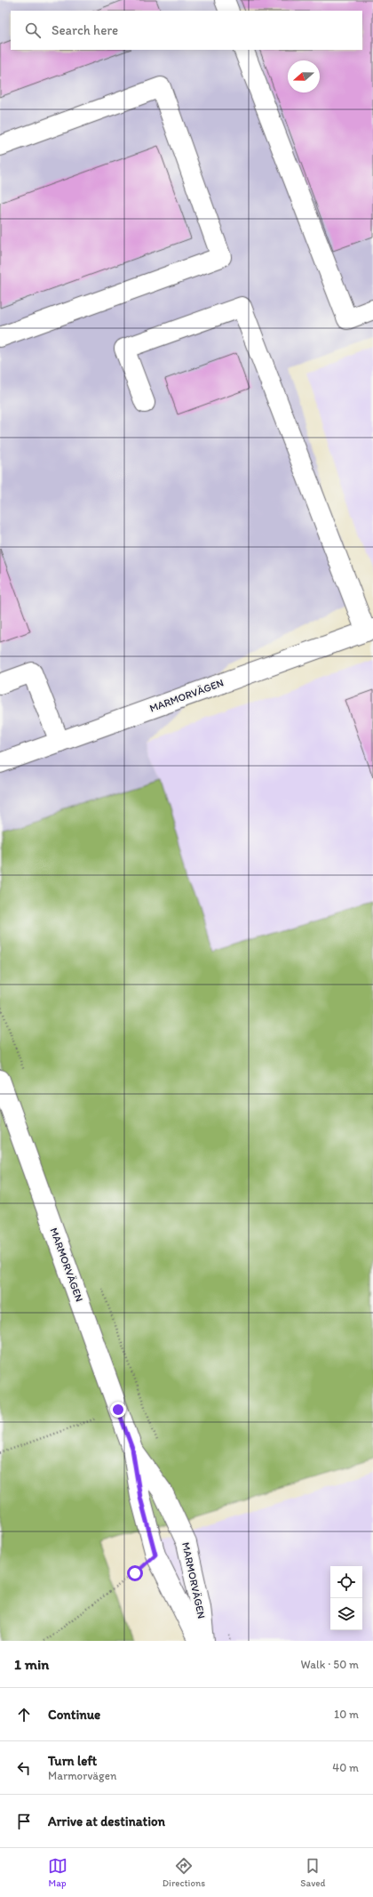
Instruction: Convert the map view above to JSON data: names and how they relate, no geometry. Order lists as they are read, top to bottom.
{
  "streets": {
    "street": ["MARMORVÄGEN"]
  },
  "north": "left",
  "page": {
    "search": "Search here",
    "heading": ["1 min", "Walk · 50 m"],
    "list": [
      ["Continue", "10 m"],
      ["Turn left", "Marmorvägen", "40 m"],
      "Arrive at destination"
    ],
    "nav": ["Map", "Directions", "Saved"]
  }
}
